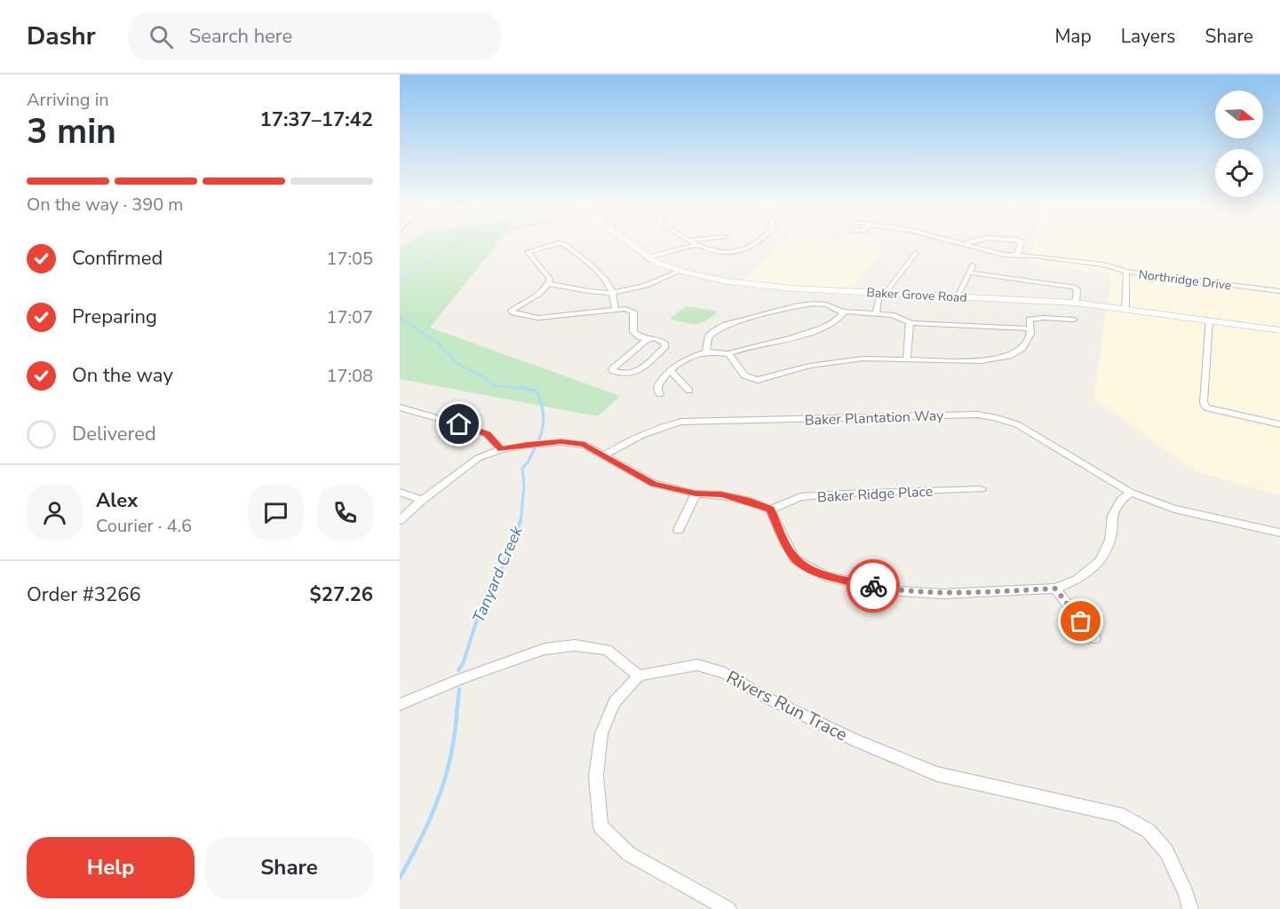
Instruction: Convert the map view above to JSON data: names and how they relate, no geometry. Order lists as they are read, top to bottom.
{
  "streets": {
    "street": [
      "Northridge Drive",
      "Baker Grove Road",
      "Baker Plantation Way",
      "Baker Ridge Place",
      "Rivers Run Trace"
    ]
  },
  "crossings": [
    ["Northridge Drive", "Baker Grove Road"]
  ],
  "water": ["Tanyard Creek"],
  "north": "right",
  "page": {
    "header": "Dashr",
    "search": "Search here",
    "nav": ["Map", "Layers", "Share"],
    "heading": ["3 min", "Arriving in", "17:37–17:42"],
    "panel": [
      "Alex",
      "Courier · 4.6",
      "Order #3266",
      "$27.26"
    ],
    "bar": "On the way · 390 m",
    "list": [
      ["Confirmed", "17:05"],
      ["Preparing", "17:07"],
      ["On the way", "17:08"],
      "Delivered"
    ],
    "buttons": ["Help", "Share"]
  }
}
